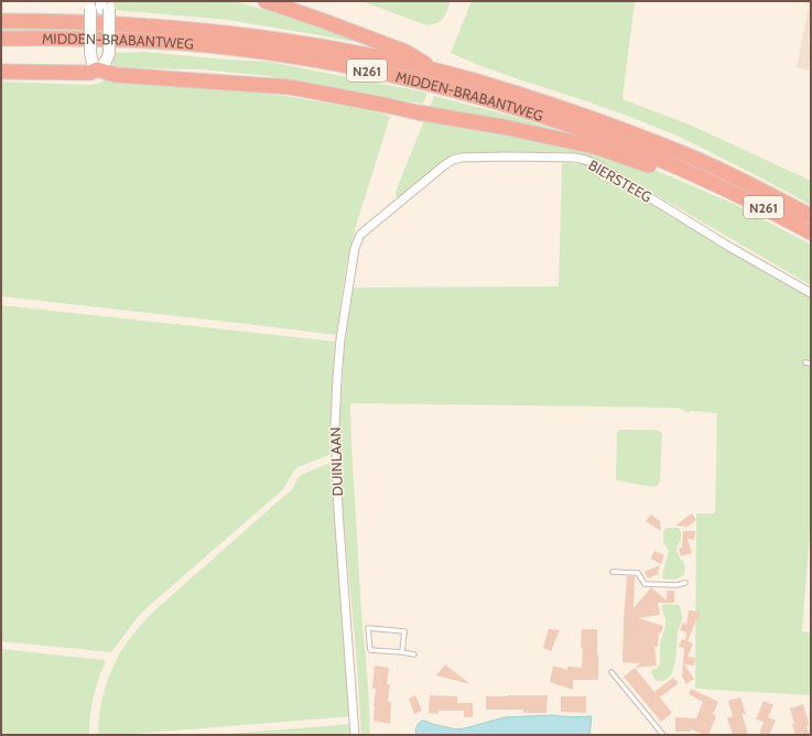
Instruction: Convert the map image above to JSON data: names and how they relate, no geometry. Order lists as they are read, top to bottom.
{
  "streets": {
    "highway": ["MIDDEN-BRABANTWEG", "N261"],
    "street": ["BIERSTEEG", "DUINLAAN"]
  },
  "crossings": [
    ["MIDDEN-BRABANTWEG", "N261"],
    ["BIERSTEEG", "DUINLAAN"]
  ]
}
